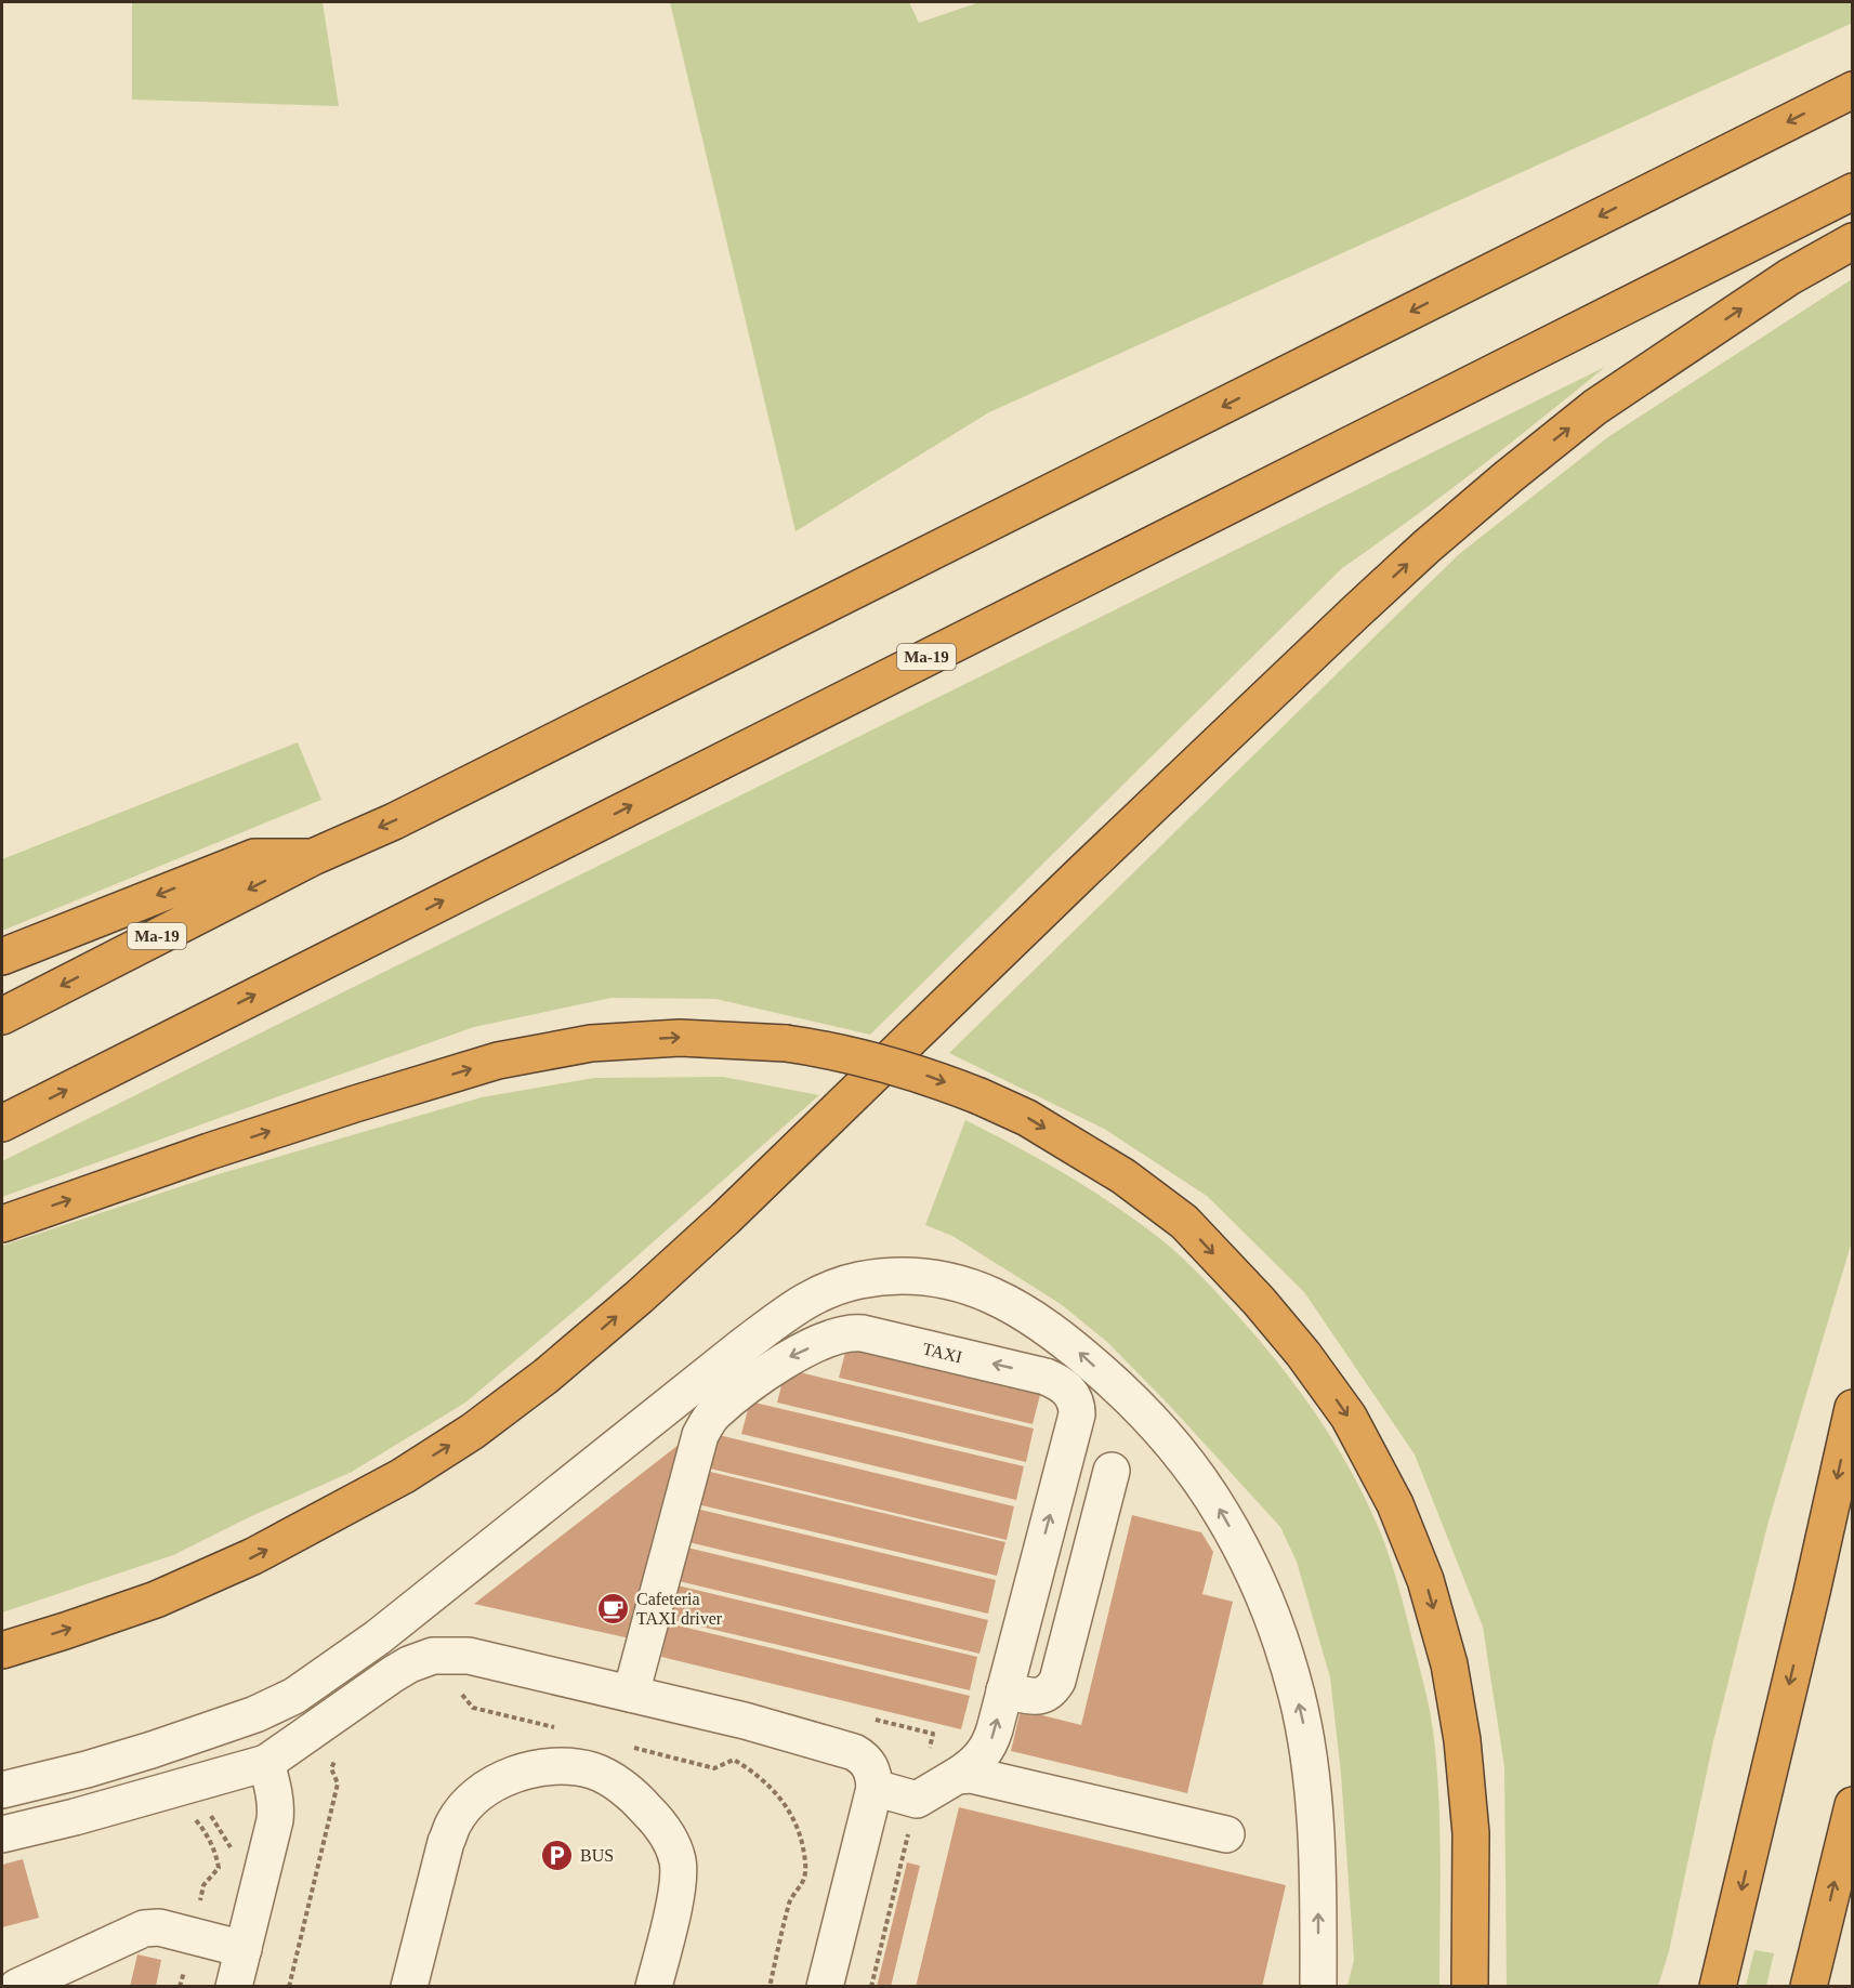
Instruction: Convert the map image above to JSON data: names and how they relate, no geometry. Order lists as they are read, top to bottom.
{
  "streets": {
    "highway": ["Ma-19"],
    "street": ["TAXI"]
  },
  "places": {
    "cafe": ["Cafeteria TAXI driver"],
    "parking": ["BUS"]
  }
}
